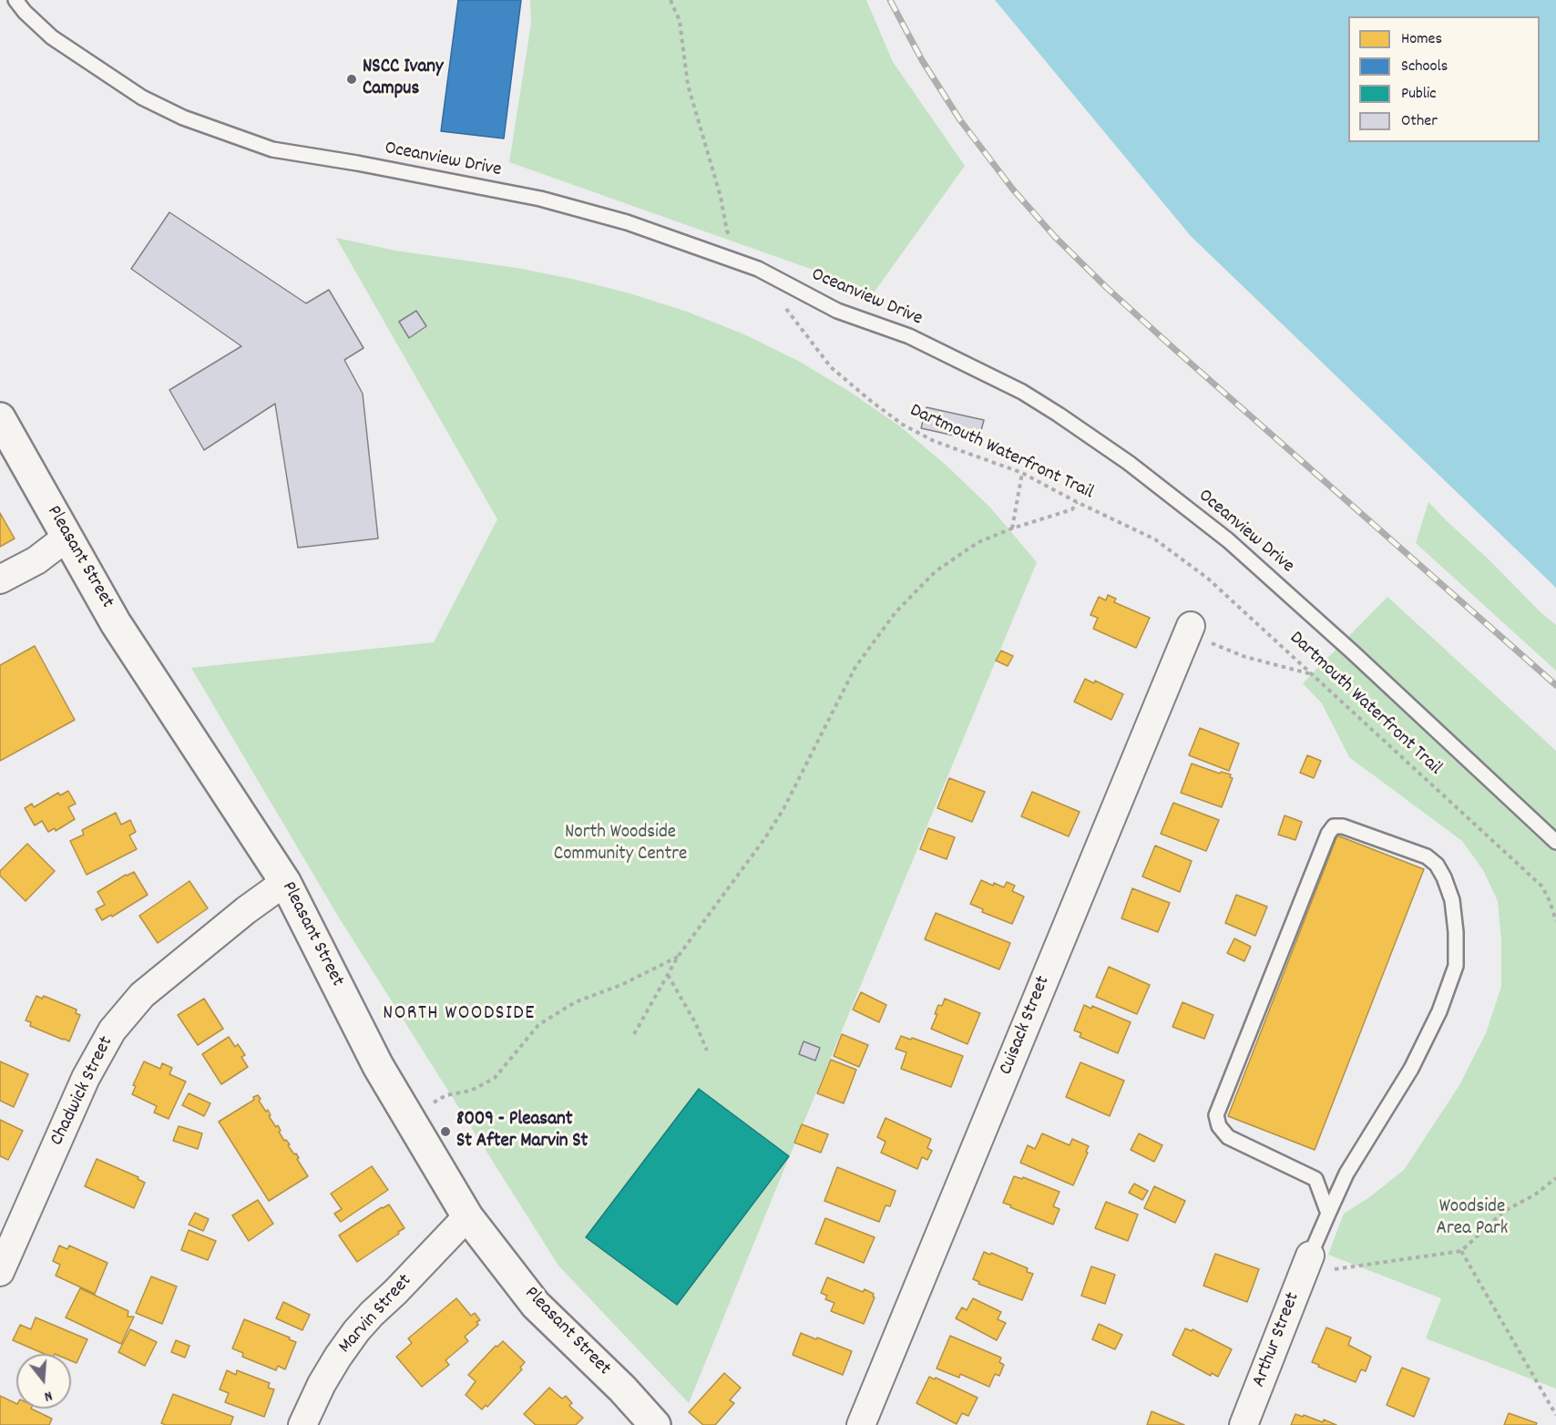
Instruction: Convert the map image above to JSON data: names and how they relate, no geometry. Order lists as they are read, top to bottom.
{
  "streets": {
    "main road": ["Pleasant Street"],
    "street": [
      "Cuisack Street",
      "Chadwick Street",
      "Marvin Street",
      "Arthur Street"
    ],
    "lane": ["Oceanview Drive"],
    "path": ["Dartmouth Waterfront Trail"]
  },
  "crossings": [
    ["Oceanview Drive", "Dartmouth Waterfront Trail"],
    ["Pleasant Street", "Chadwick Street"],
    ["Pleasant Street", "Marvin Street"]
  ],
  "districts": ["NORTH WOODSIDE"],
  "parks": ["North Woodside Community Centre", "Woodside Area Park"],
  "places": ["NSCC Ivany Campus", "8009 - Pleasant St After Marvin St"],
  "legend": [
    "Homes",
    "Schools",
    "Public",
    "Other"
  ],
  "north": "bottom"
}
